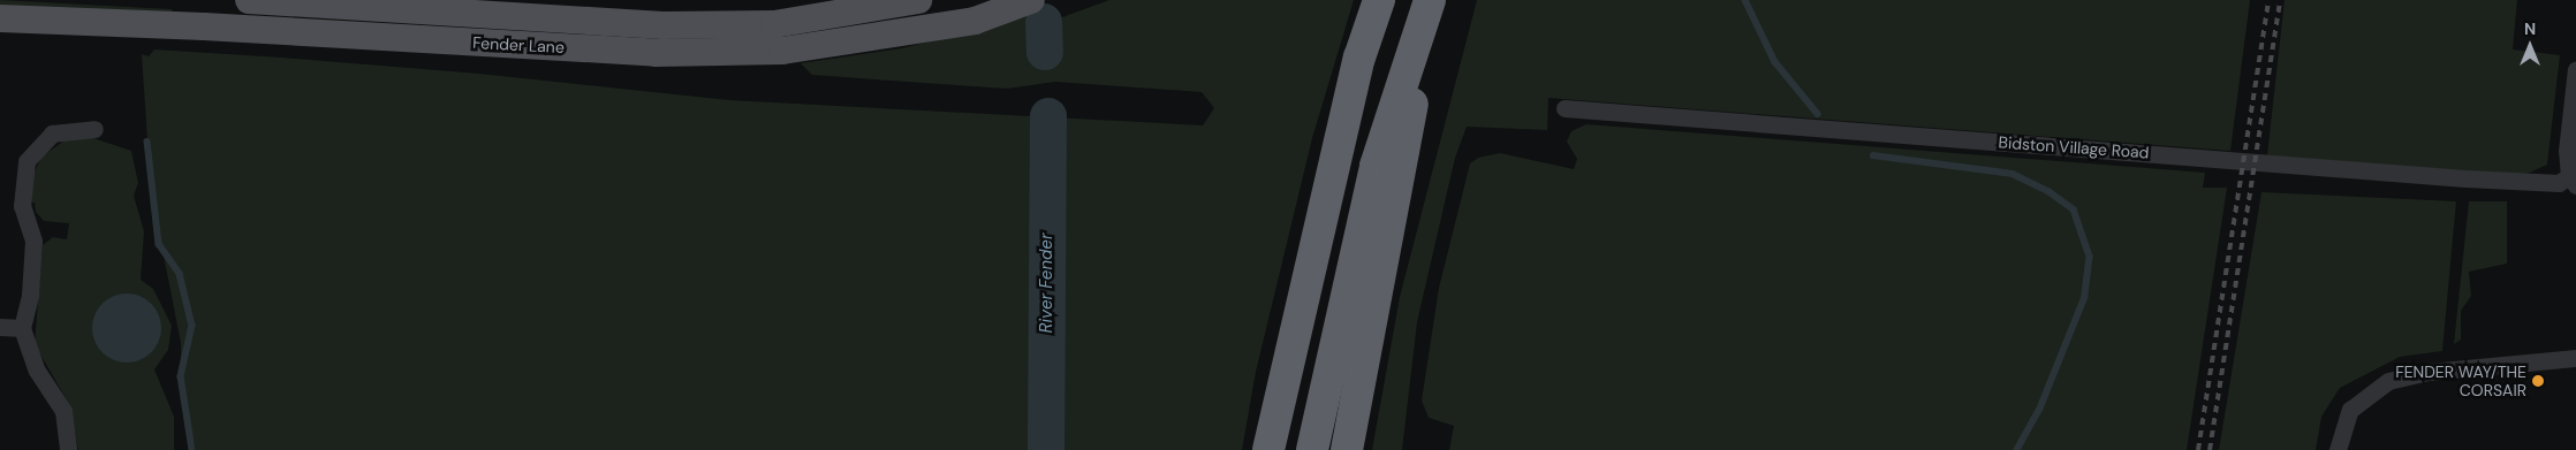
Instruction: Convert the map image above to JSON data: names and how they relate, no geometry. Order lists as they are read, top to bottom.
{
  "streets": {
    "main road": ["Fender Lane"],
    "street": ["Bidston Village Road"]
  },
  "water": ["River Fender"],
  "places": ["FENDER WAY/THE CORSAIR"],
  "north": "top"
}
